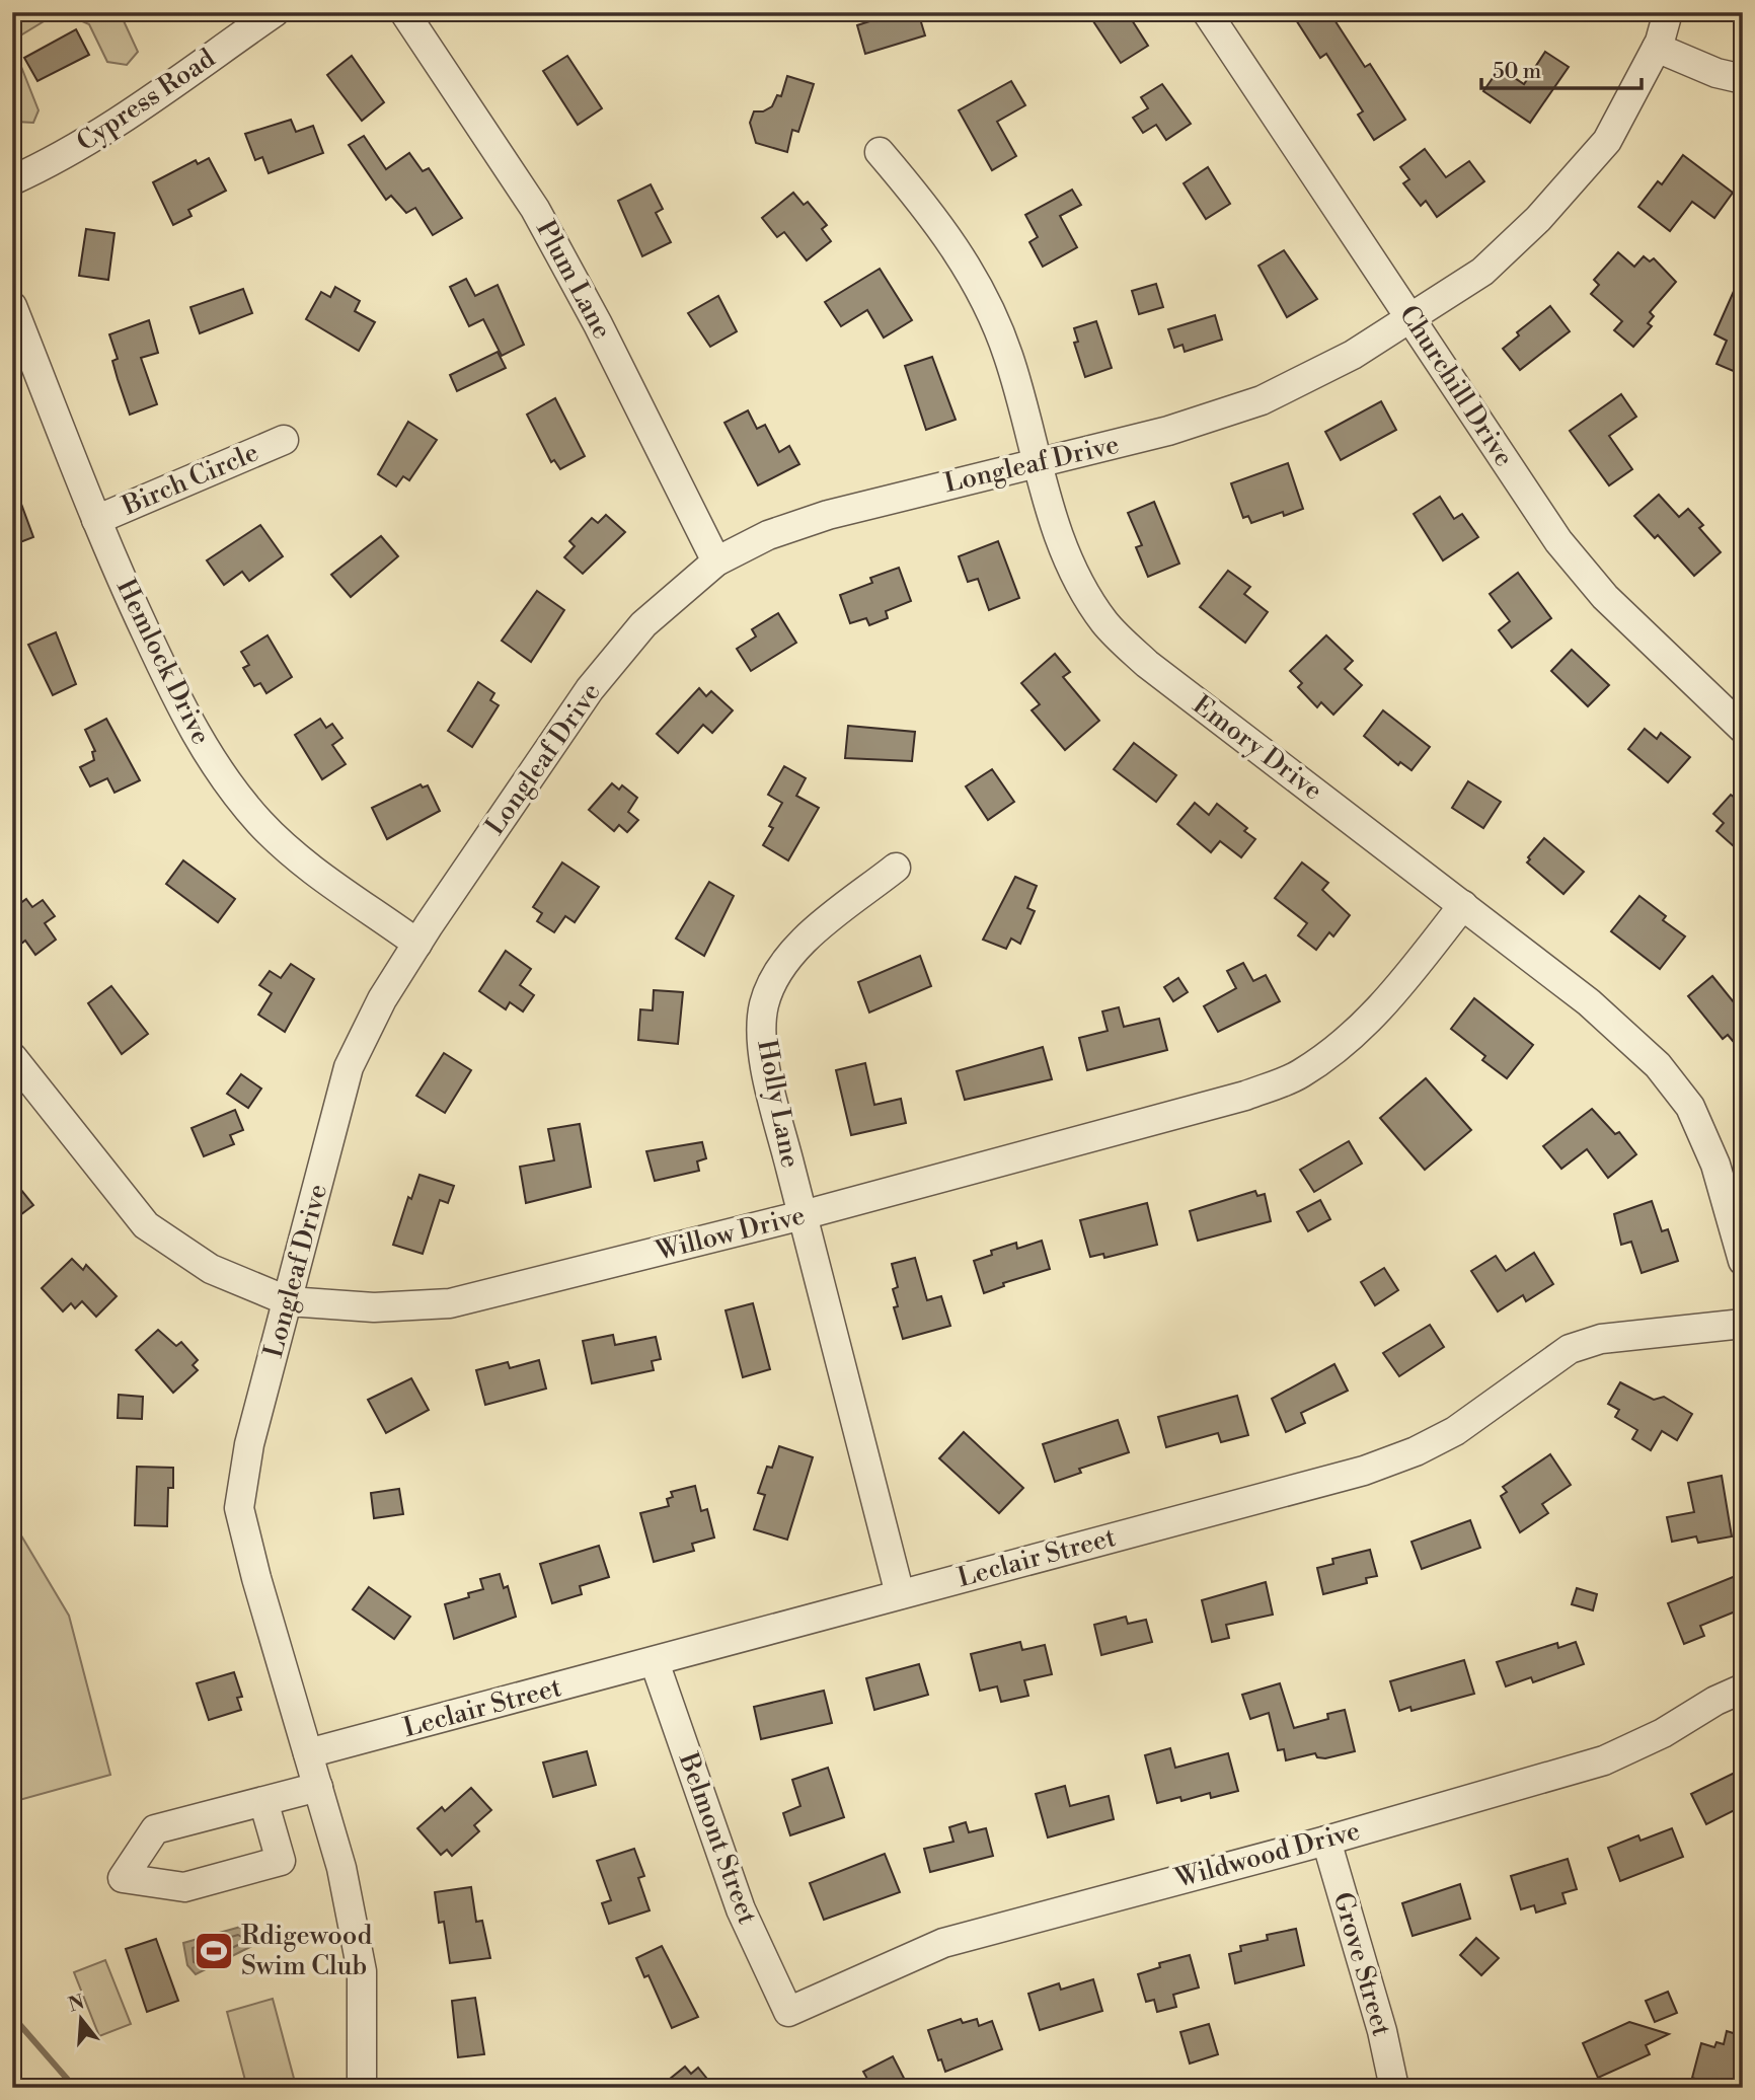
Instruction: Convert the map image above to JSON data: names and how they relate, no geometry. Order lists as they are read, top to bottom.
{
  "streets": {
    "street": [
      "Cypress Road",
      "Plum Lane",
      "Churchill Drive",
      "Longleaf Drive",
      "Birch Circle",
      "Hemlock Drive",
      "Emory Drive",
      "Holly Lane",
      "Willow Drive",
      "Leclair Street",
      "Belmont Street",
      "Wildwood Drive",
      "Grove Street"
    ]
  },
  "crossings": [
    ["Plum Lane", "Longleaf Drive"],
    ["Churchill Drive", "Longleaf Drive"],
    ["Longleaf Drive", "Hemlock Drive"],
    ["Longleaf Drive", "Emory Drive"],
    ["Longleaf Drive", "Willow Drive"],
    ["Longleaf Drive", "Leclair Street"],
    ["Birch Circle", "Hemlock Drive"],
    ["Emory Drive", "Willow Drive"],
    ["Holly Lane", "Willow Drive"],
    ["Holly Lane", "Leclair Street"],
    ["Leclair Street", "Belmont Street"],
    ["Belmont Street", "Wildwood Drive"],
    ["Wildwood Drive", "Grove Street"]
  ],
  "places": {
    "sports": ["Rdigewood Swim Club"]
  },
  "scale_bar": "50 m",
  "north": "top"
}
